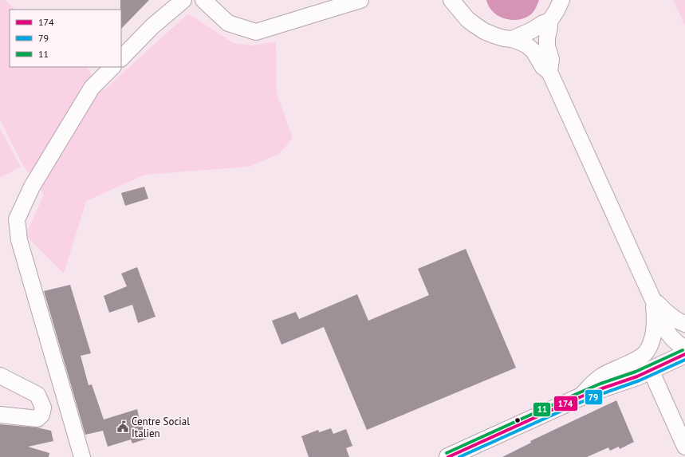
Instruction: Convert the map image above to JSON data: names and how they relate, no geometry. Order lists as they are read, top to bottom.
{
  "places": {
    "public building": ["Centre Social Italien"]
  },
  "lines": ["transit line 11", "transit line 174", "transit line 79"],
  "legend": ["174", "79", "11"]
}
